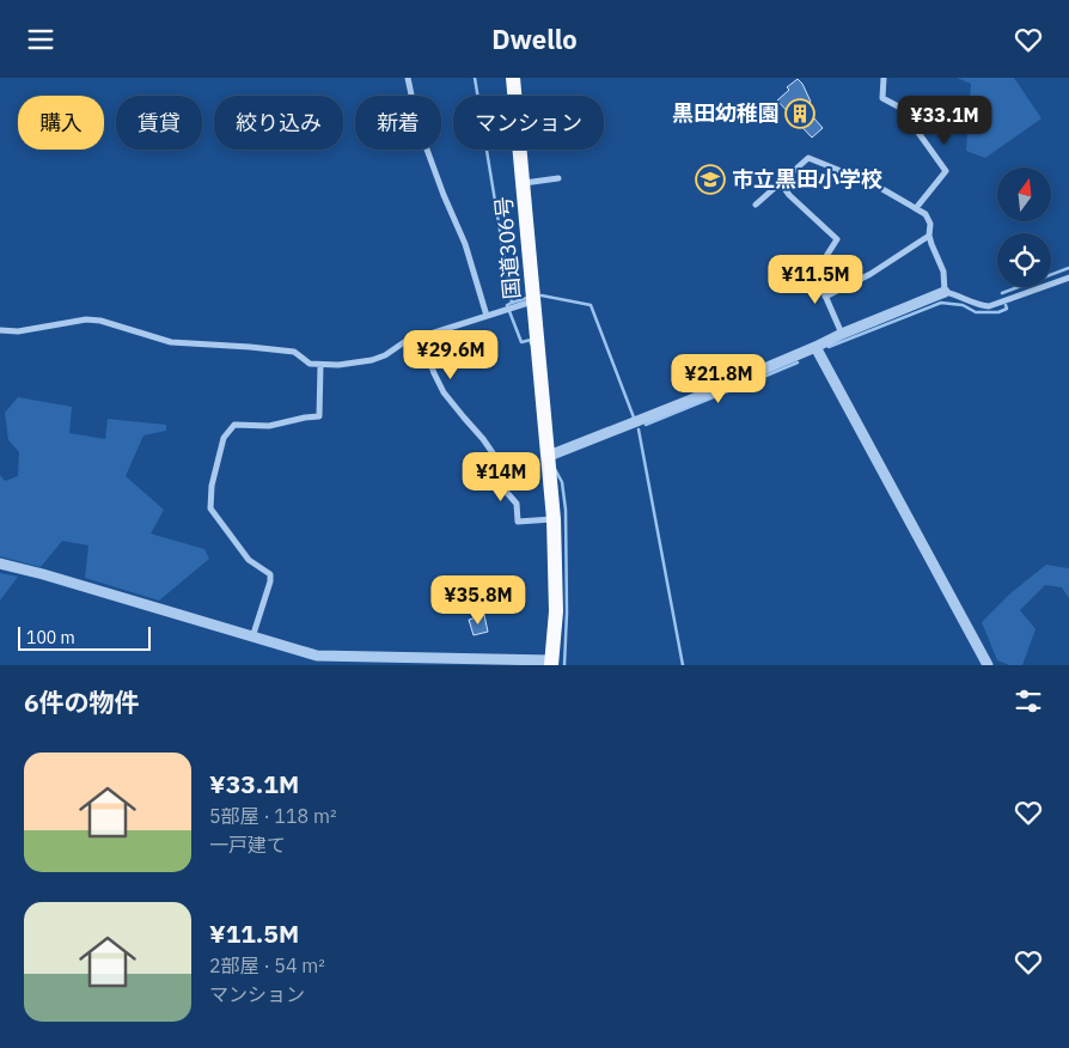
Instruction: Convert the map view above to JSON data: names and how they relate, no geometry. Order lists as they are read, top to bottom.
{
  "streets": {
    "highway": ["国道306号"]
  },
  "places": {
    "building": ["黒田幼稚園"],
    "school or university": ["市立黒田小学校"]
  },
  "scale_bar": "100 m",
  "north": "top",
  "page": {
    "header": "Dwello",
    "price": [
      "¥33.1M",
      "¥11.5M",
      "¥29.6M",
      "¥21.8M",
      "¥14M",
      "¥35.8M"
    ],
    "chip": [
      "購入",
      "賃貸",
      "絞り込み",
      "新着",
      "マンション"
    ],
    "scale": "100 m",
    "heading": "6件の物件",
    "list": [
      {
        "name": "¥33.1M",
        "note": "5部屋 · 118 m² · 一戸建て"
      },
      {
        "name": "¥11.5M",
        "note": "2部屋 · 54 m² · マンション"
      }
    ]
  }
}
